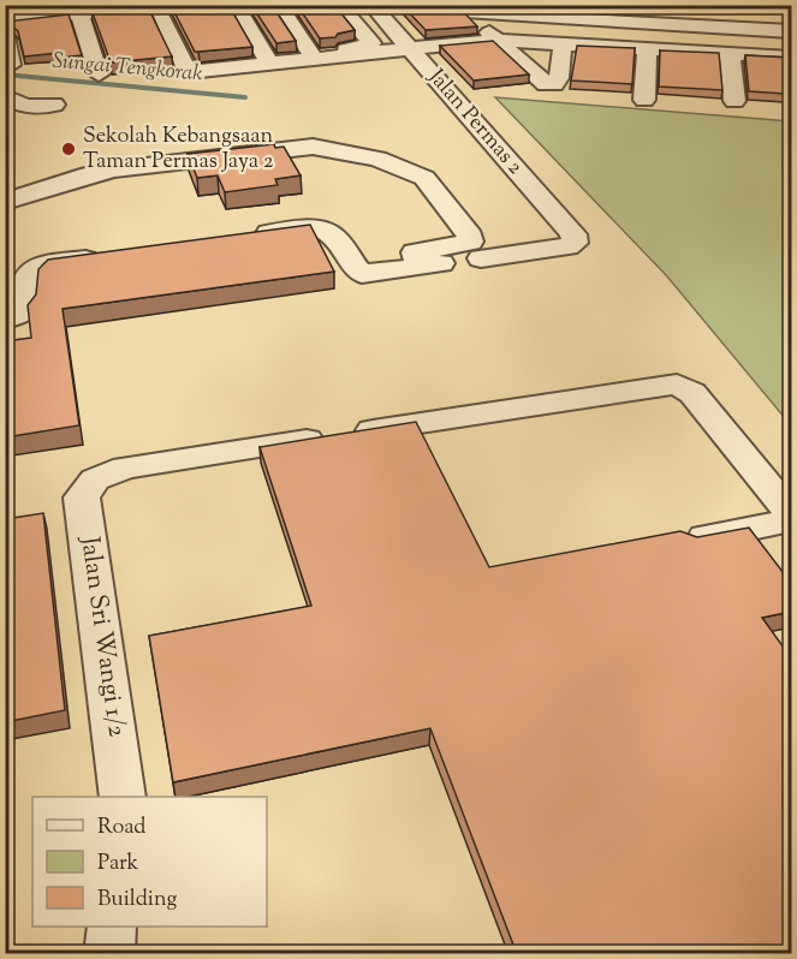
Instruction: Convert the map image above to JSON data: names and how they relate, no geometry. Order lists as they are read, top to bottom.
{
  "streets": {
    "street": ["Jalan Permas 2", "Jalan Sri Wangi 1/2"]
  },
  "water": ["Sungai Tengkorak"],
  "places": ["Sekolah Kebangsaan Taman Permas Jaya 2"],
  "legend": ["Road", "Park", "Building"]
}
